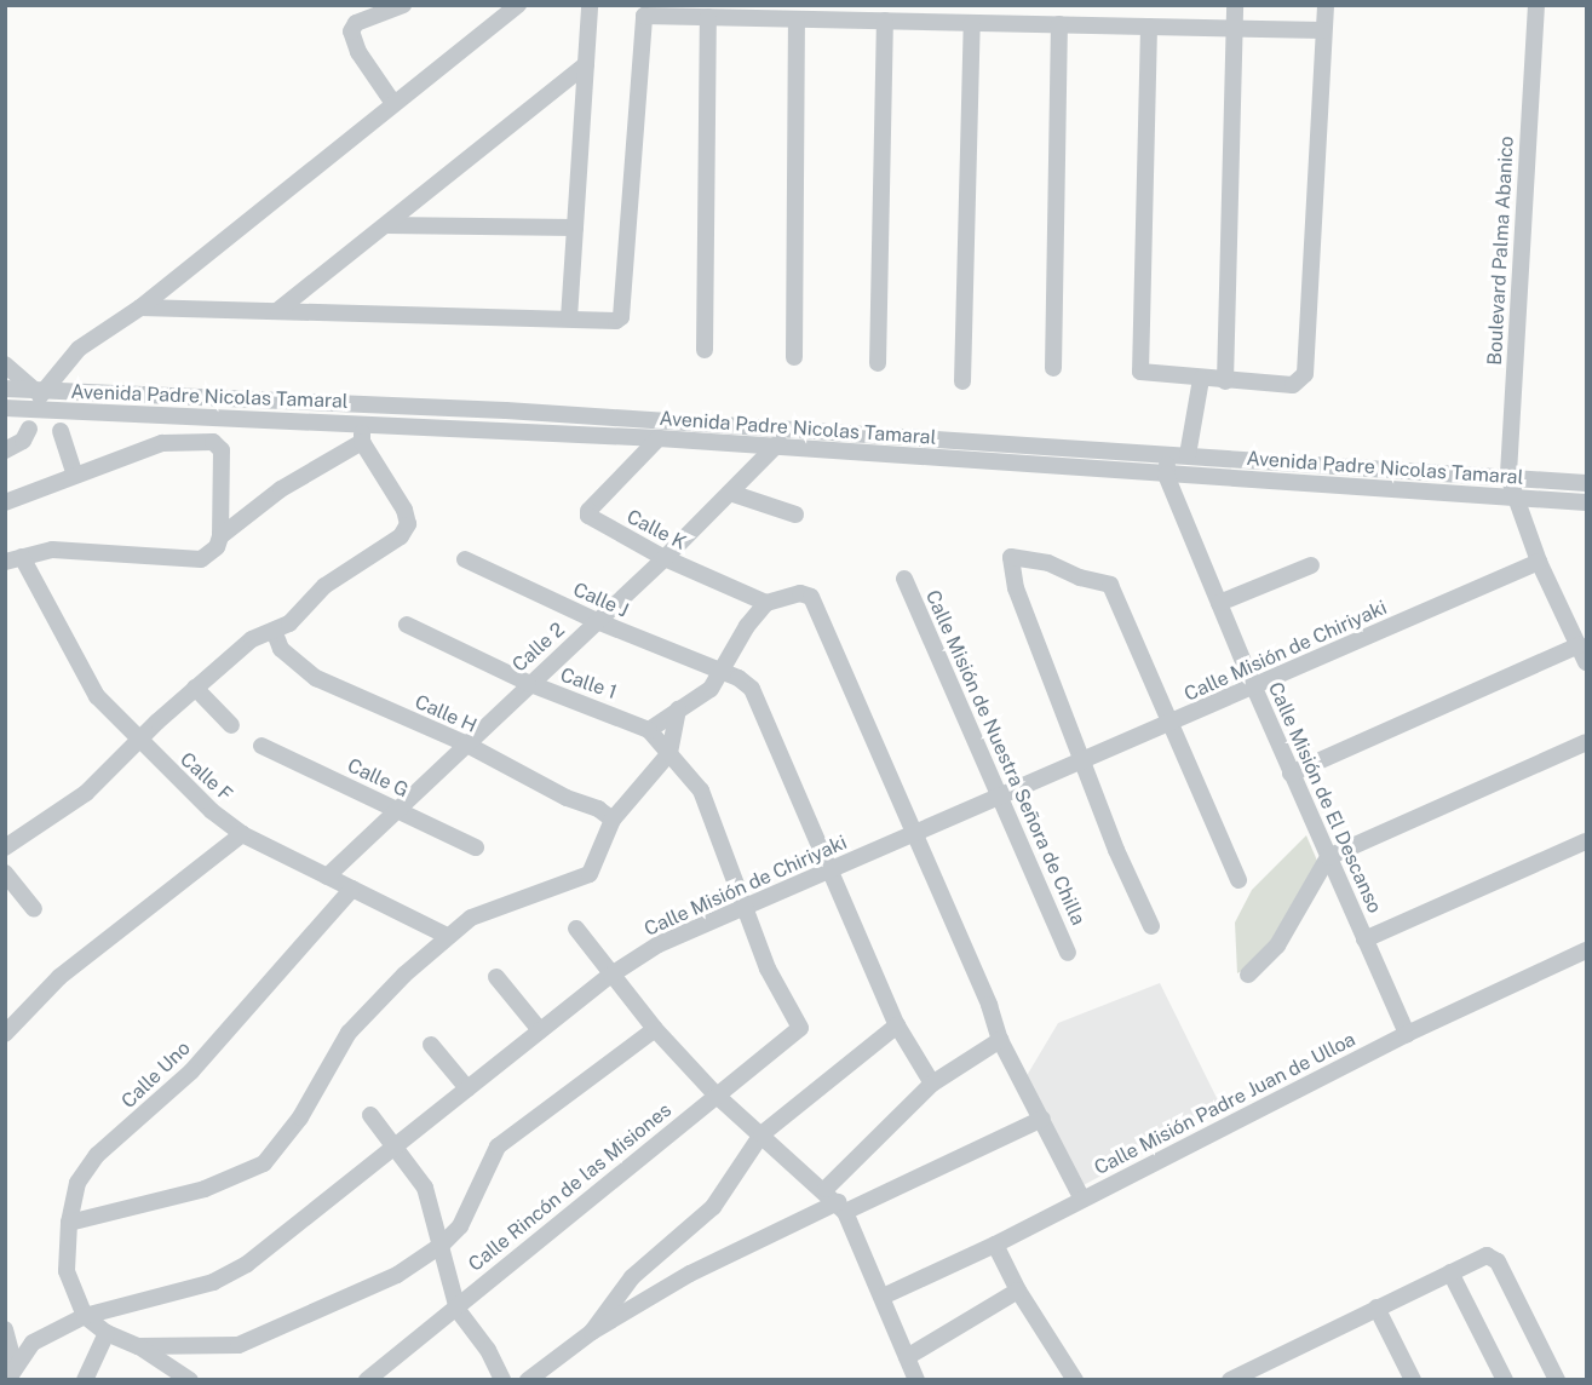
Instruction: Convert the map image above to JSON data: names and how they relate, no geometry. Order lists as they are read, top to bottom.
{
  "streets": {
    "street": [
      "Boulevard Palma Abanico",
      "Avenida Padre Nicolas Tamaral",
      "Calle K",
      "Calle J",
      "Calle 2",
      "Calle Misión de Chiriyaki",
      "Calle 1",
      "Calle H",
      "Calle Misión de Nuestra Señora de Chilla",
      "Calle F",
      "Calle G",
      "Calle Misión de El Descanso",
      "Calle Uno",
      "Calle Misión Padre Juan de Ulloa",
      "Calle Rincón de las Misiones"
    ]
  },
  "crossings": [
    ["Boulevard Palma Abanico", "Avenida Padre Nicolas Tamaral"],
    ["Boulevard Palma Abanico", "Calle Misión de Chiriyaki"],
    ["Avenida Padre Nicolas Tamaral", "Calle K"],
    ["Avenida Padre Nicolas Tamaral", "Calle 2"],
    ["Avenida Padre Nicolas Tamaral", "Calle Misión de El Descanso"],
    ["Calle K", "Calle 2"],
    ["Calle J", "Calle 2"],
    ["Calle J", "Calle Misión de Chiriyaki"],
    ["Calle 2", "Calle 1"],
    ["Calle 2", "Calle H"],
    ["Calle 2", "Calle F"],
    ["Calle 2", "Calle G"],
    ["Calle Misión de Chiriyaki", "Calle 1"],
    ["Calle Misión de Chiriyaki", "Calle Misión de Nuestra Señora de Chilla"],
    ["Calle Misión de Chiriyaki", "Calle Misión de El Descanso"],
    ["Calle Misión de Chiriyaki", "Calle Uno"],
    ["Calle 1", "Calle Rincón de las Misiones"],
    ["Calle F", "Calle Uno"],
    ["Calle Misión de El Descanso", "Calle Misión Padre Juan de Ulloa"]
  ]
}
